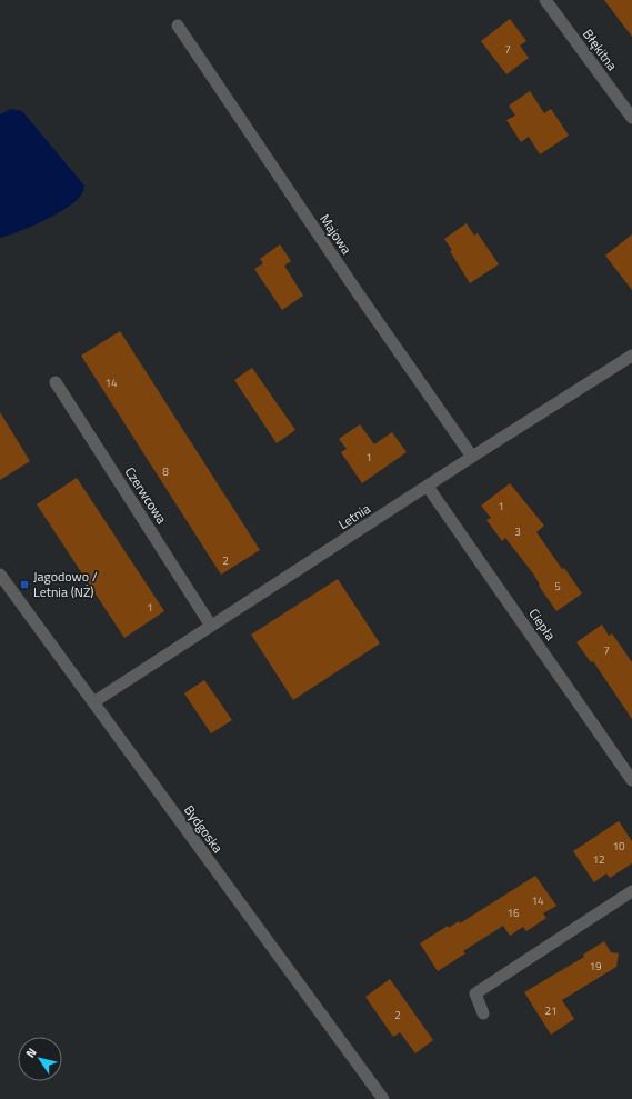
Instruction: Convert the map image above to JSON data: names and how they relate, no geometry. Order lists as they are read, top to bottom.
{
  "streets": {
    "street": [
      "Błękitna",
      "Majowa",
      "Czerwcowa",
      "Letnia",
      "Ciepła",
      "Bydgoska"
    ]
  },
  "crossings": [
    ["Majowa", "Letnia"],
    ["Czerwcowa", "Letnia"],
    ["Letnia", "Ciepła"],
    ["Letnia", "Bydgoska"]
  ],
  "places": {
    "transit": ["Jagodowo / Letnia (NŻ)"]
  },
  "house_numbers": [
    "7",
    "14",
    "1",
    "8",
    "1",
    "3",
    "2",
    "5",
    "1",
    "7",
    "10",
    "12",
    "14",
    "16",
    "19",
    "21",
    "2"
  ],
  "north": "top left"
}
